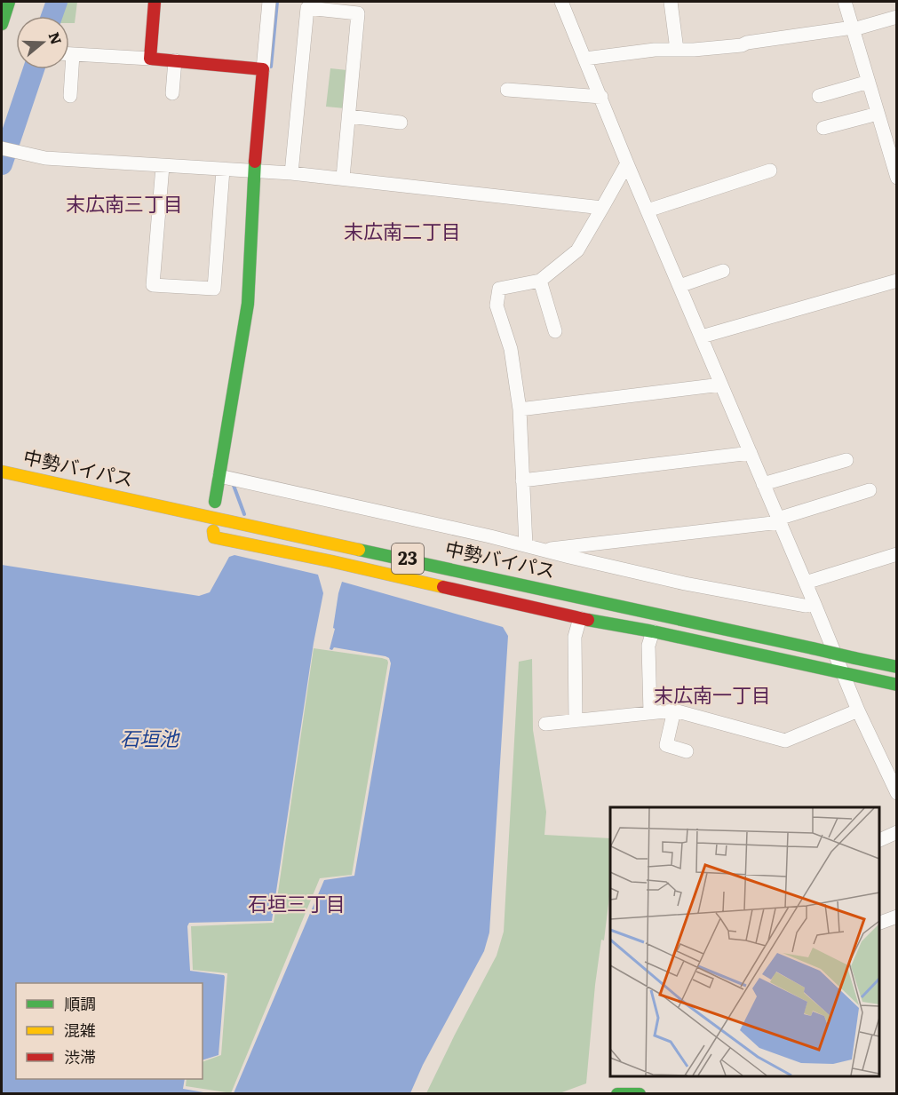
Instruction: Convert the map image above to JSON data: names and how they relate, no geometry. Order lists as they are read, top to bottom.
{
  "streets": {
    "main road": ["中勢バイパス", "23"]
  },
  "districts": [
    "末広南三丁目",
    "末広南二丁目",
    "末広南一丁目",
    "石垣三丁目"
  ],
  "water": ["石垣池"],
  "legend": ["順調", "混雑", "渋滞"],
  "north": "right"
}
